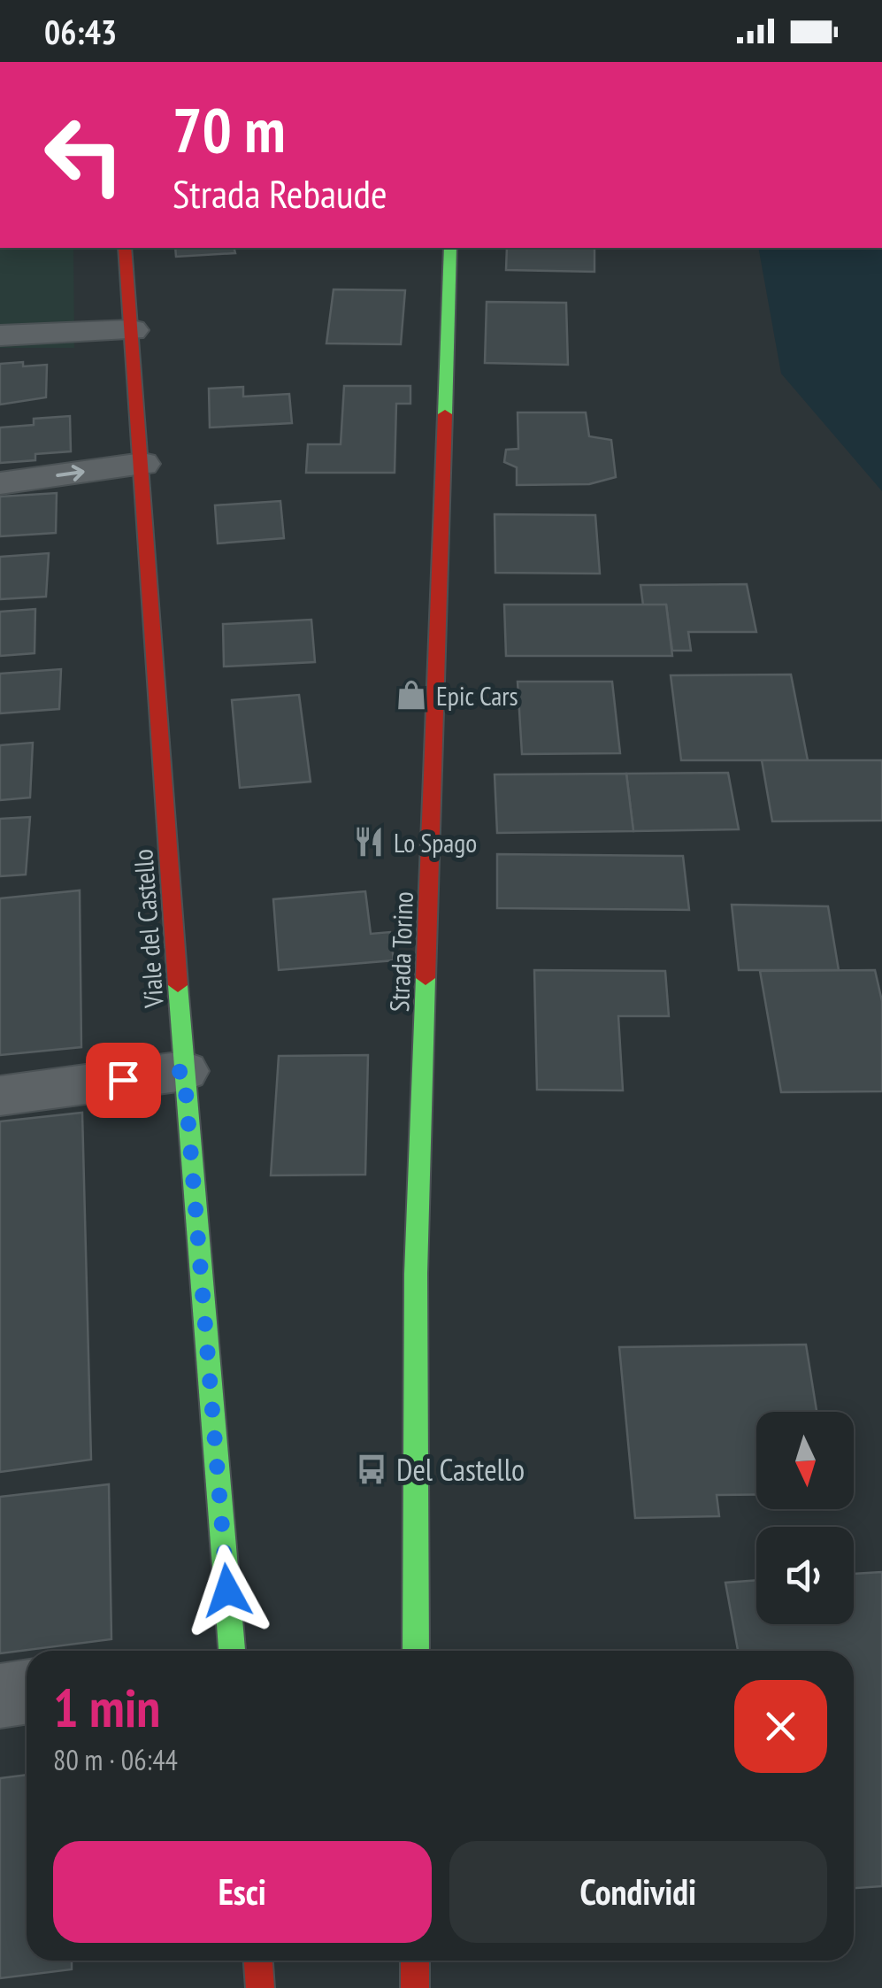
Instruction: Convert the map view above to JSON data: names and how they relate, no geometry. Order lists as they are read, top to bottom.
{
  "streets": {
    "street": ["Viale del Castello", "Strada Torino"]
  },
  "places": {
    "shop": ["Epic Cars"],
    "restaurant": ["Lo Spago"],
    "bus stop": ["Del Castello"]
  },
  "north": "bottom",
  "page": {
    "status": "06:43",
    "turn": ["70 m", "Strada Rebaude"],
    "heading": ["1 min", "80 m · 06:44"],
    "buttons": ["Esci", "Condividi"]
  }
}
